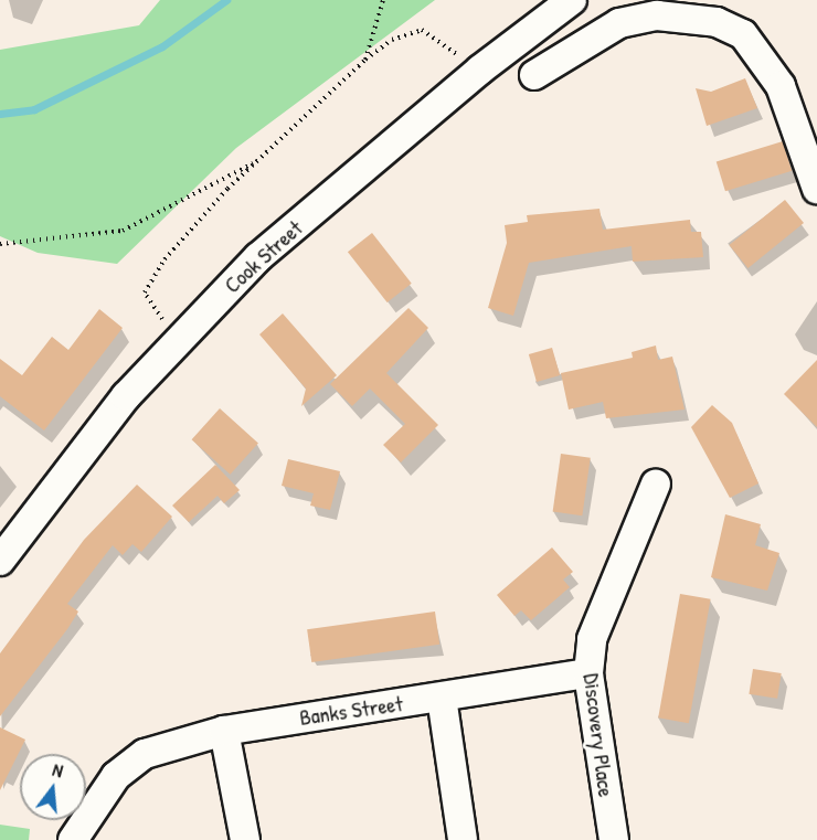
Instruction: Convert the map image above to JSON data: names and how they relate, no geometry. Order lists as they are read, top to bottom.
{
  "streets": {
    "street": ["Cook Street", "Banks Street", "Discovery Place"]
  },
  "crossings": [
    ["Banks Street", "Discovery Place"]
  ],
  "north": "top"
}
